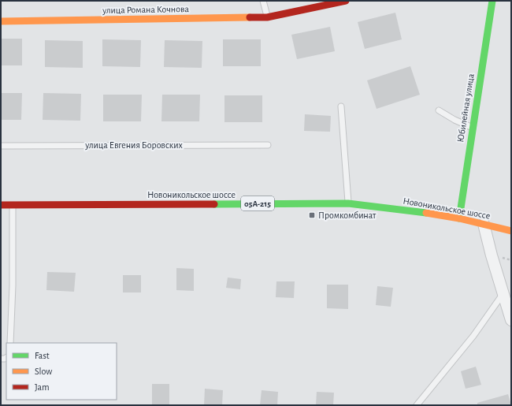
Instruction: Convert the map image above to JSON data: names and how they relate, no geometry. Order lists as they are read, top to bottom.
{
  "streets": {
    "main road": [
      "улица Романа Кочнова",
      "Юбилейная улица",
      "Новоникольское шоссе",
      "05А-215"
    ],
    "lane": ["улица Евгения Боровских"]
  },
  "crossings": [
    ["Юбилейная улица", "Новоникольское шоссе"]
  ],
  "places": {
    "transit": ["Промкомбинат"]
  },
  "legend": ["Fast", "Slow", "Jam"]
}
